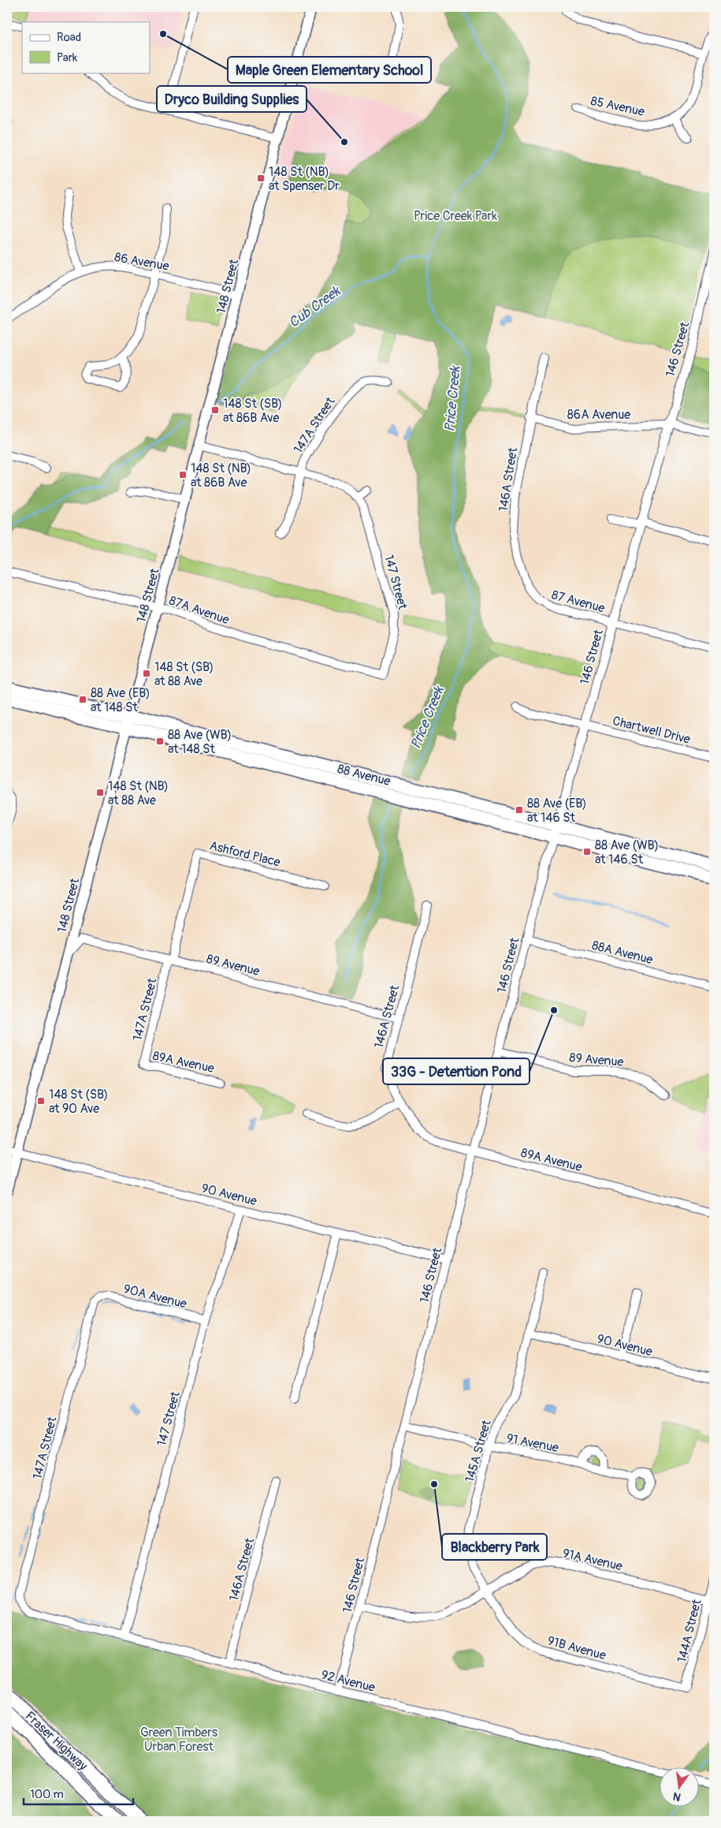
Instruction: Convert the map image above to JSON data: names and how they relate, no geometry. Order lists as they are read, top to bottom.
{
  "streets": {
    "main road": ["88 Avenue", "Fraser Highway"],
    "street": [
      "85 Avenue",
      "86 Avenue",
      "148 Street",
      "146 Street",
      "86A Avenue",
      "147A Street",
      "146A Street",
      "147 Street",
      "87 Avenue",
      "87A Avenue",
      "Chartwell Drive",
      "Ashford Place",
      "88A Avenue",
      "89 Avenue",
      "89A Avenue",
      "90 Avenue",
      "90A Avenue",
      "91 Avenue",
      "145A Street",
      "91A Avenue",
      "144A Street",
      "91B Avenue",
      "92 Avenue"
    ]
  },
  "crossings": [
    ["86 Avenue", "148 Street"],
    ["148 Street", "87A Avenue"],
    ["148 Street", "88 Avenue"],
    ["148 Street", "89 Avenue"],
    ["148 Street", "90 Avenue"],
    ["146 Street", "86A Avenue"],
    ["146 Street", "87 Avenue"],
    ["146 Street", "Chartwell Drive"],
    ["146 Street", "88 Avenue"],
    ["146 Street", "88A Avenue"],
    ["146 Street", "89 Avenue"],
    ["146 Street", "89A Avenue"],
    ["146 Street", "90 Avenue"],
    ["146 Street", "91 Avenue"],
    ["146 Street", "91A Avenue"],
    ["146 Street", "92 Avenue"],
    ["86A Avenue", "146A Street"],
    ["147A Street", "Ashford Place"],
    ["147A Street", "89 Avenue"],
    ["147A Street", "89A Avenue"],
    ["147A Street", "90A Avenue"],
    ["147A Street", "92 Avenue"],
    ["146A Street", "87 Avenue"],
    ["146A Street", "89 Avenue"],
    ["146A Street", "89A Avenue"],
    ["146A Street", "92 Avenue"],
    ["147 Street", "87A Avenue"],
    ["147 Street", "90 Avenue"],
    ["147 Street", "90A Avenue"],
    ["147 Street", "92 Avenue"],
    ["Ashford Place", "89 Avenue"],
    ["90 Avenue", "145A Street"],
    ["91 Avenue", "145A Street"],
    ["145A Street", "91A Avenue"],
    ["145A Street", "91B Avenue"],
    ["91A Avenue", "144A Street"],
    ["91A Avenue", "91B Avenue"],
    ["144A Street", "91B Avenue"]
  ],
  "water": ["Cub Creek", "Price Creek"],
  "parks": ["Price Creek Park", "Green Timbers Urban Forest"],
  "places": {
    "other": [
      "Maple Green Elementary School",
      "Dryco Building Supplies",
      "33G - Detention Pond",
      "Blackberry Park"
    ],
    "transit": [
      "148 St (NB) at Spenser Dr",
      "148 St (SB) at 86B Ave",
      "148 St (NB) at 86B Ave",
      "148 St (SB) at 88 Ave",
      "88 Ave (EB) at 148 St",
      "88 Ave (WB) at 148 St",
      "148 St (NB) at 88 Ave",
      "88 Ave (EB) at 146 St",
      "88 Ave (WB) at 146 St",
      "148 St (SB) at 90 Ave"
    ]
  },
  "legend": ["Road", "Park"],
  "scale_bar": "100 m",
  "north": "bottom"
}
